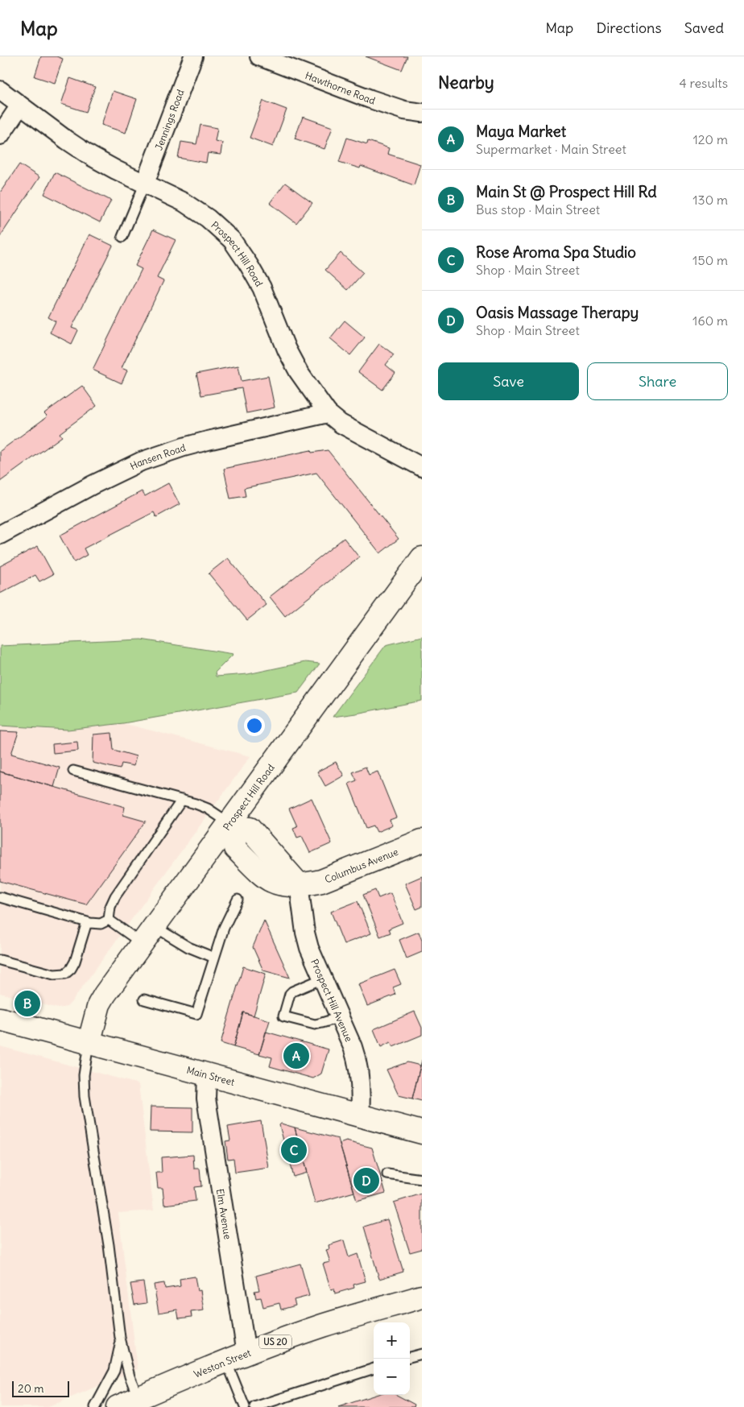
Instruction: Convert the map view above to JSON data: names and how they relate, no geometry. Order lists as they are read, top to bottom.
{
  "streets": {
    "street": [
      "Hawthorne Road",
      "Jennings Road",
      "Prospect Hill Road",
      "Hansen Road",
      "Columbus Avenue",
      "Prospect Hill Avenue",
      "Main Street",
      "Elm Avenue",
      "US 20",
      "Weston Street"
    ]
  },
  "crossings": [
    ["Jennings Road", "Prospect Hill Road"],
    ["Prospect Hill Road", "Hansen Road"],
    ["Prospect Hill Road", "Main Street"],
    ["Columbus Avenue", "Prospect Hill Avenue"],
    ["Prospect Hill Avenue", "Main Street"],
    ["Main Street", "Elm Avenue"],
    ["Elm Avenue", "Weston Street"]
  ],
  "scale_bar": "20 m",
  "page": {
    "header": "Map",
    "nav": ["Map", "Directions", "Saved"],
    "heading": ["Nearby", "4 results"],
    "list": [
      {
        "mark": "A",
        "name": "Maya Market",
        "note": "Supermarket · Main Street",
        "value": "120 m"
      },
      {
        "mark": "B",
        "name": "Main St @ Prospect Hill Rd",
        "note": "Bus stop · Main Street",
        "value": "130 m"
      },
      {
        "mark": "C",
        "name": "Rose Aroma Spa Studio",
        "note": "Shop · Main Street",
        "value": "150 m"
      },
      {
        "mark": "D",
        "name": "Oasis Massage Therapy",
        "note": "Shop · Main Street",
        "value": "160 m"
      }
    ],
    "buttons": ["Save", "Share"],
    "pins": [
      "B",
      "A",
      "C",
      "D"
    ],
    "map_buttons": ["+", "−"],
    "scale": "20 m"
  }
}
